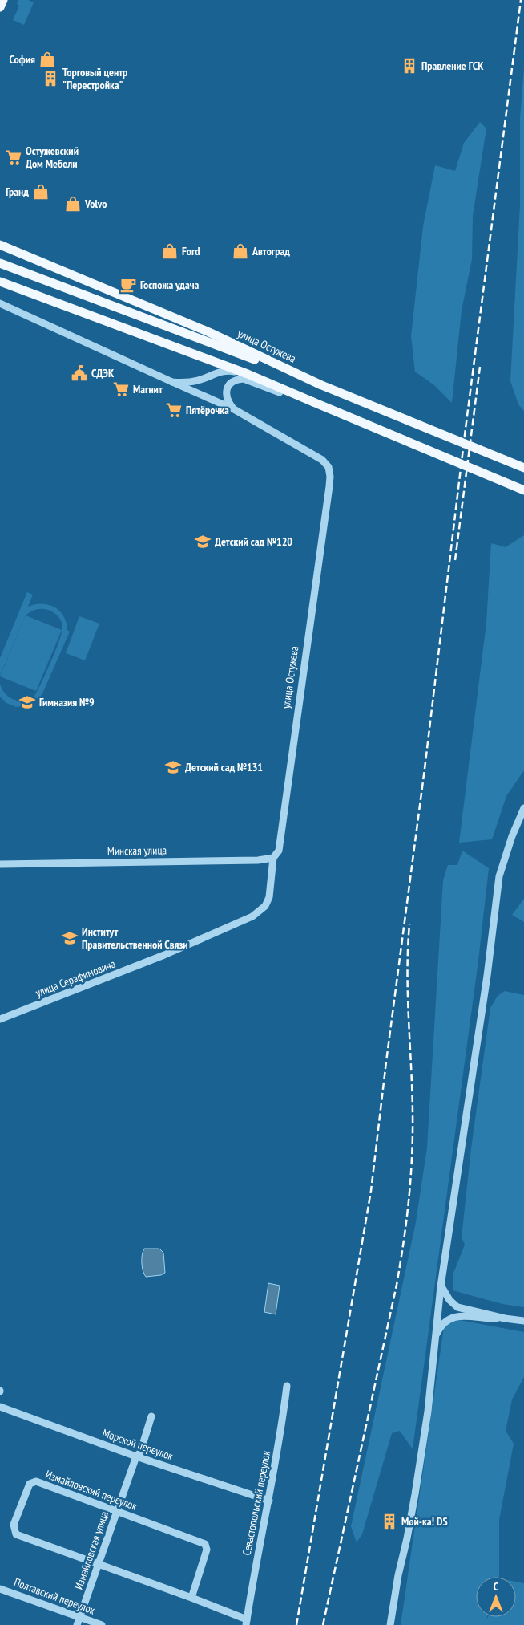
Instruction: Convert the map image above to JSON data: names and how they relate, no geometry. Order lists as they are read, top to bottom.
{
  "streets": {
    "main road": ["улица Остужева"],
    "street": [
      "Минская улица",
      "улица Серафимовича",
      "Морской переулок",
      "Измайловский переулок",
      "Севастопольский переулок",
      "Измайловская улица",
      "Полтавский переулок"
    ]
  },
  "crossings": [
    ["улица Остужева", "Минская улица"],
    ["улица Остужева", "улица Серафимовича"],
    ["Минская улица", "улица Серафимовича"],
    ["Морской переулок", "Севастопольский переулок"],
    ["Морской переулок", "Измайловская улица"],
    ["Измайловский переулок", "Севастопольский переулок"],
    ["Измайловский переулок", "Измайловская улица"],
    ["Измайловская улица", "Полтавский переулок"]
  ],
  "places": {
    "shop": [
      "София",
      "Гранд",
      "Volvo",
      "Ford",
      "Автоград"
    ],
    "building": ["Правление ГСК", "Торговый центр \"Перестройка\"", "Мой-ка! DS"],
    "supermarket": ["Остужевский Дом Мебели", "Магнит", "Пятёрочка"],
    "cafe": ["Госпожа удача"],
    "public building": ["СДЭК"],
    "school or university": [
      "Детский сад №120",
      "Гимназия №9",
      "Детский сад №131",
      "Институт Правительственной Связи"
    ]
  },
  "north": "top"
}
